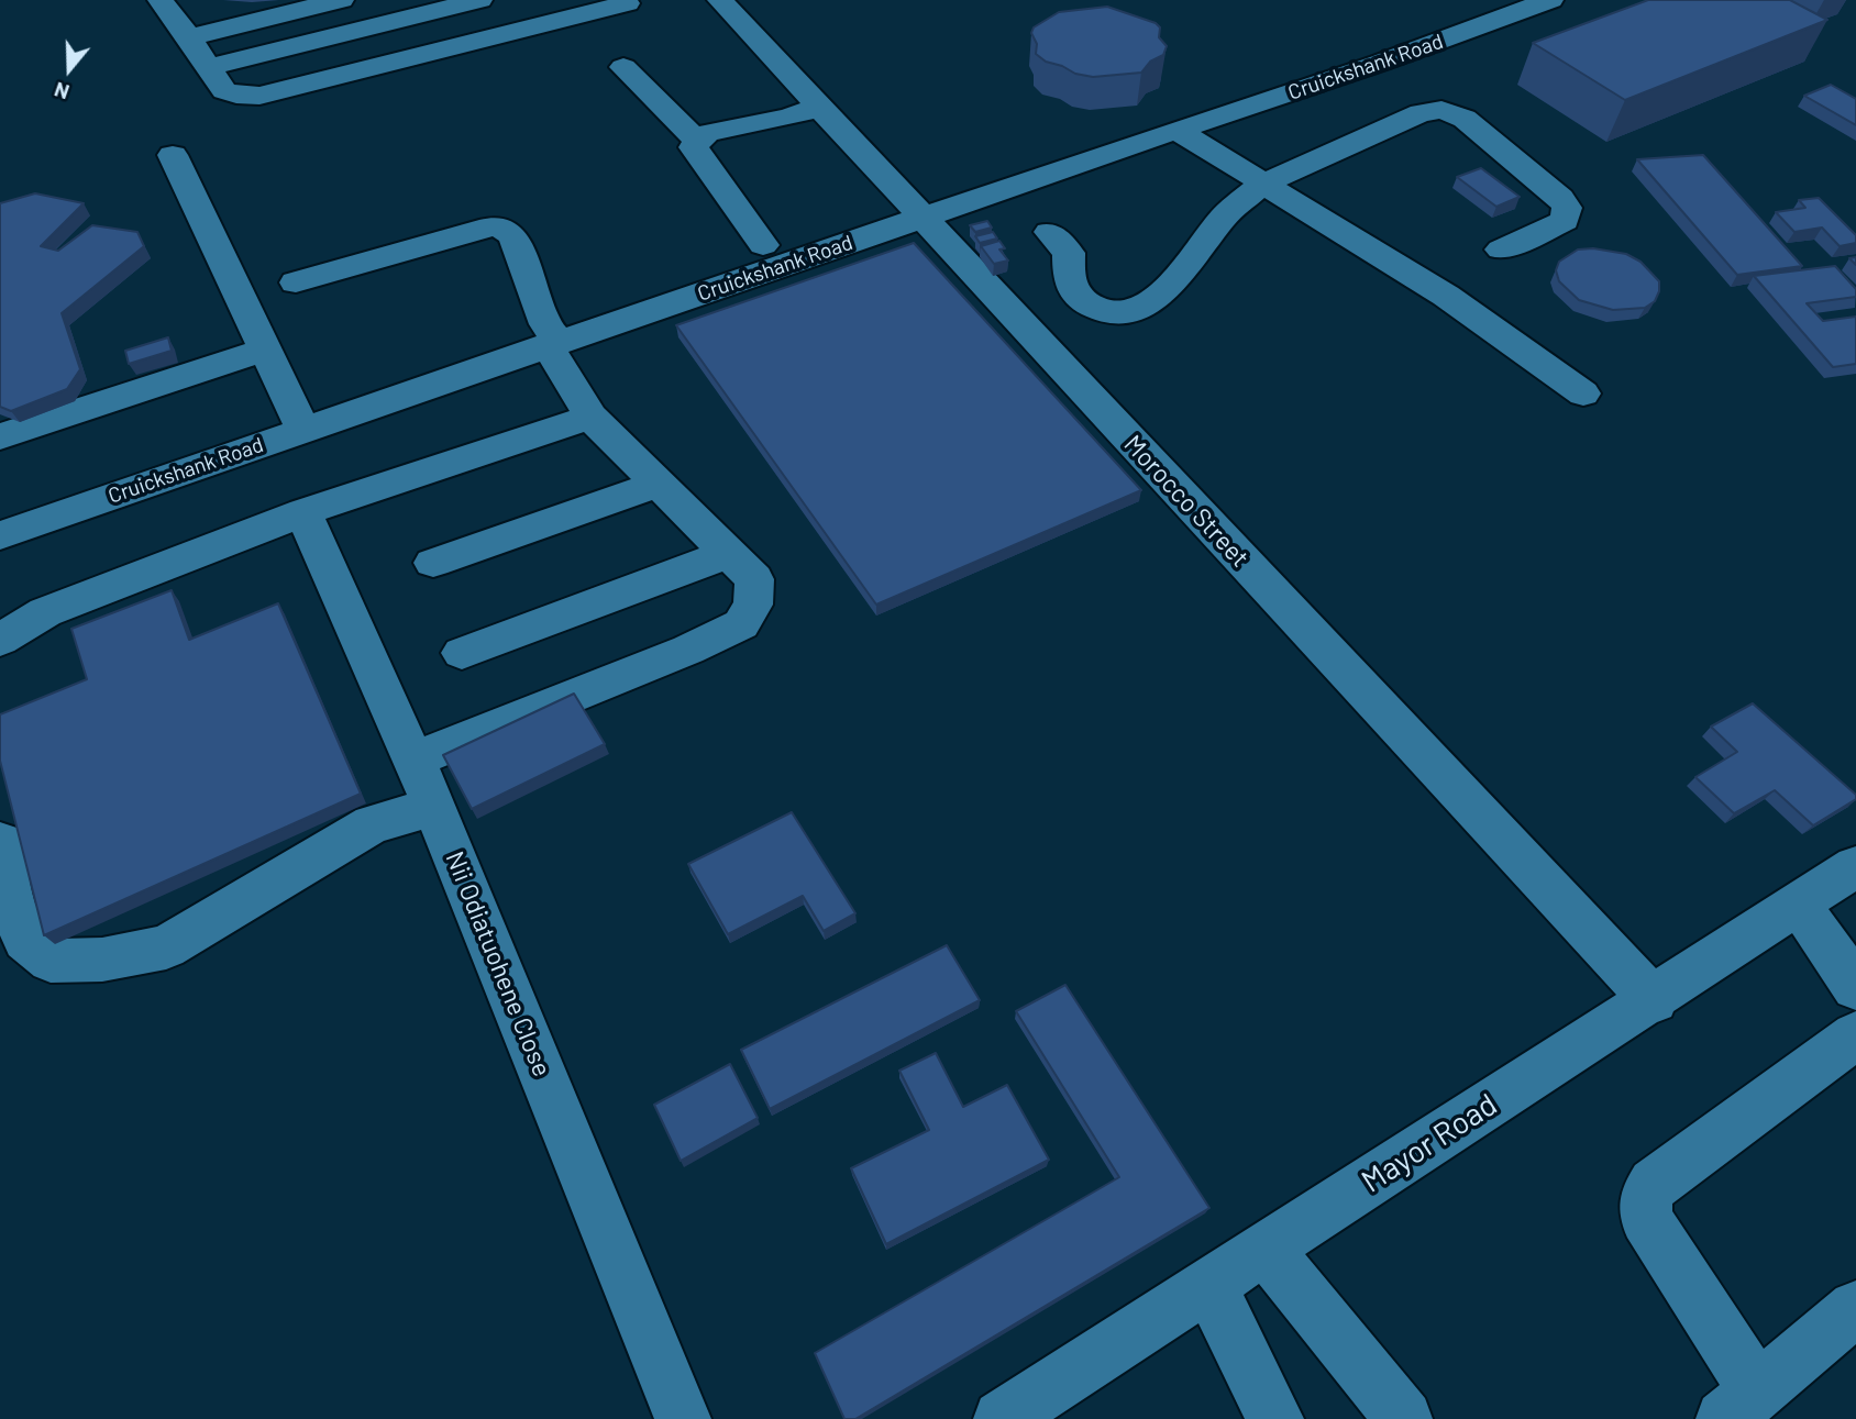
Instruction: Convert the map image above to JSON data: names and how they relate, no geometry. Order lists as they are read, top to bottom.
{
  "streets": {
    "street": [
      "Cruickshank Road",
      "Morocco Street",
      "Nii Odiatuohene Close",
      "Mayor Road"
    ]
  },
  "crossings": [
    ["Cruickshank Road", "Morocco Street"],
    ["Morocco Street", "Mayor Road"]
  ],
  "north": "bottom"
}
